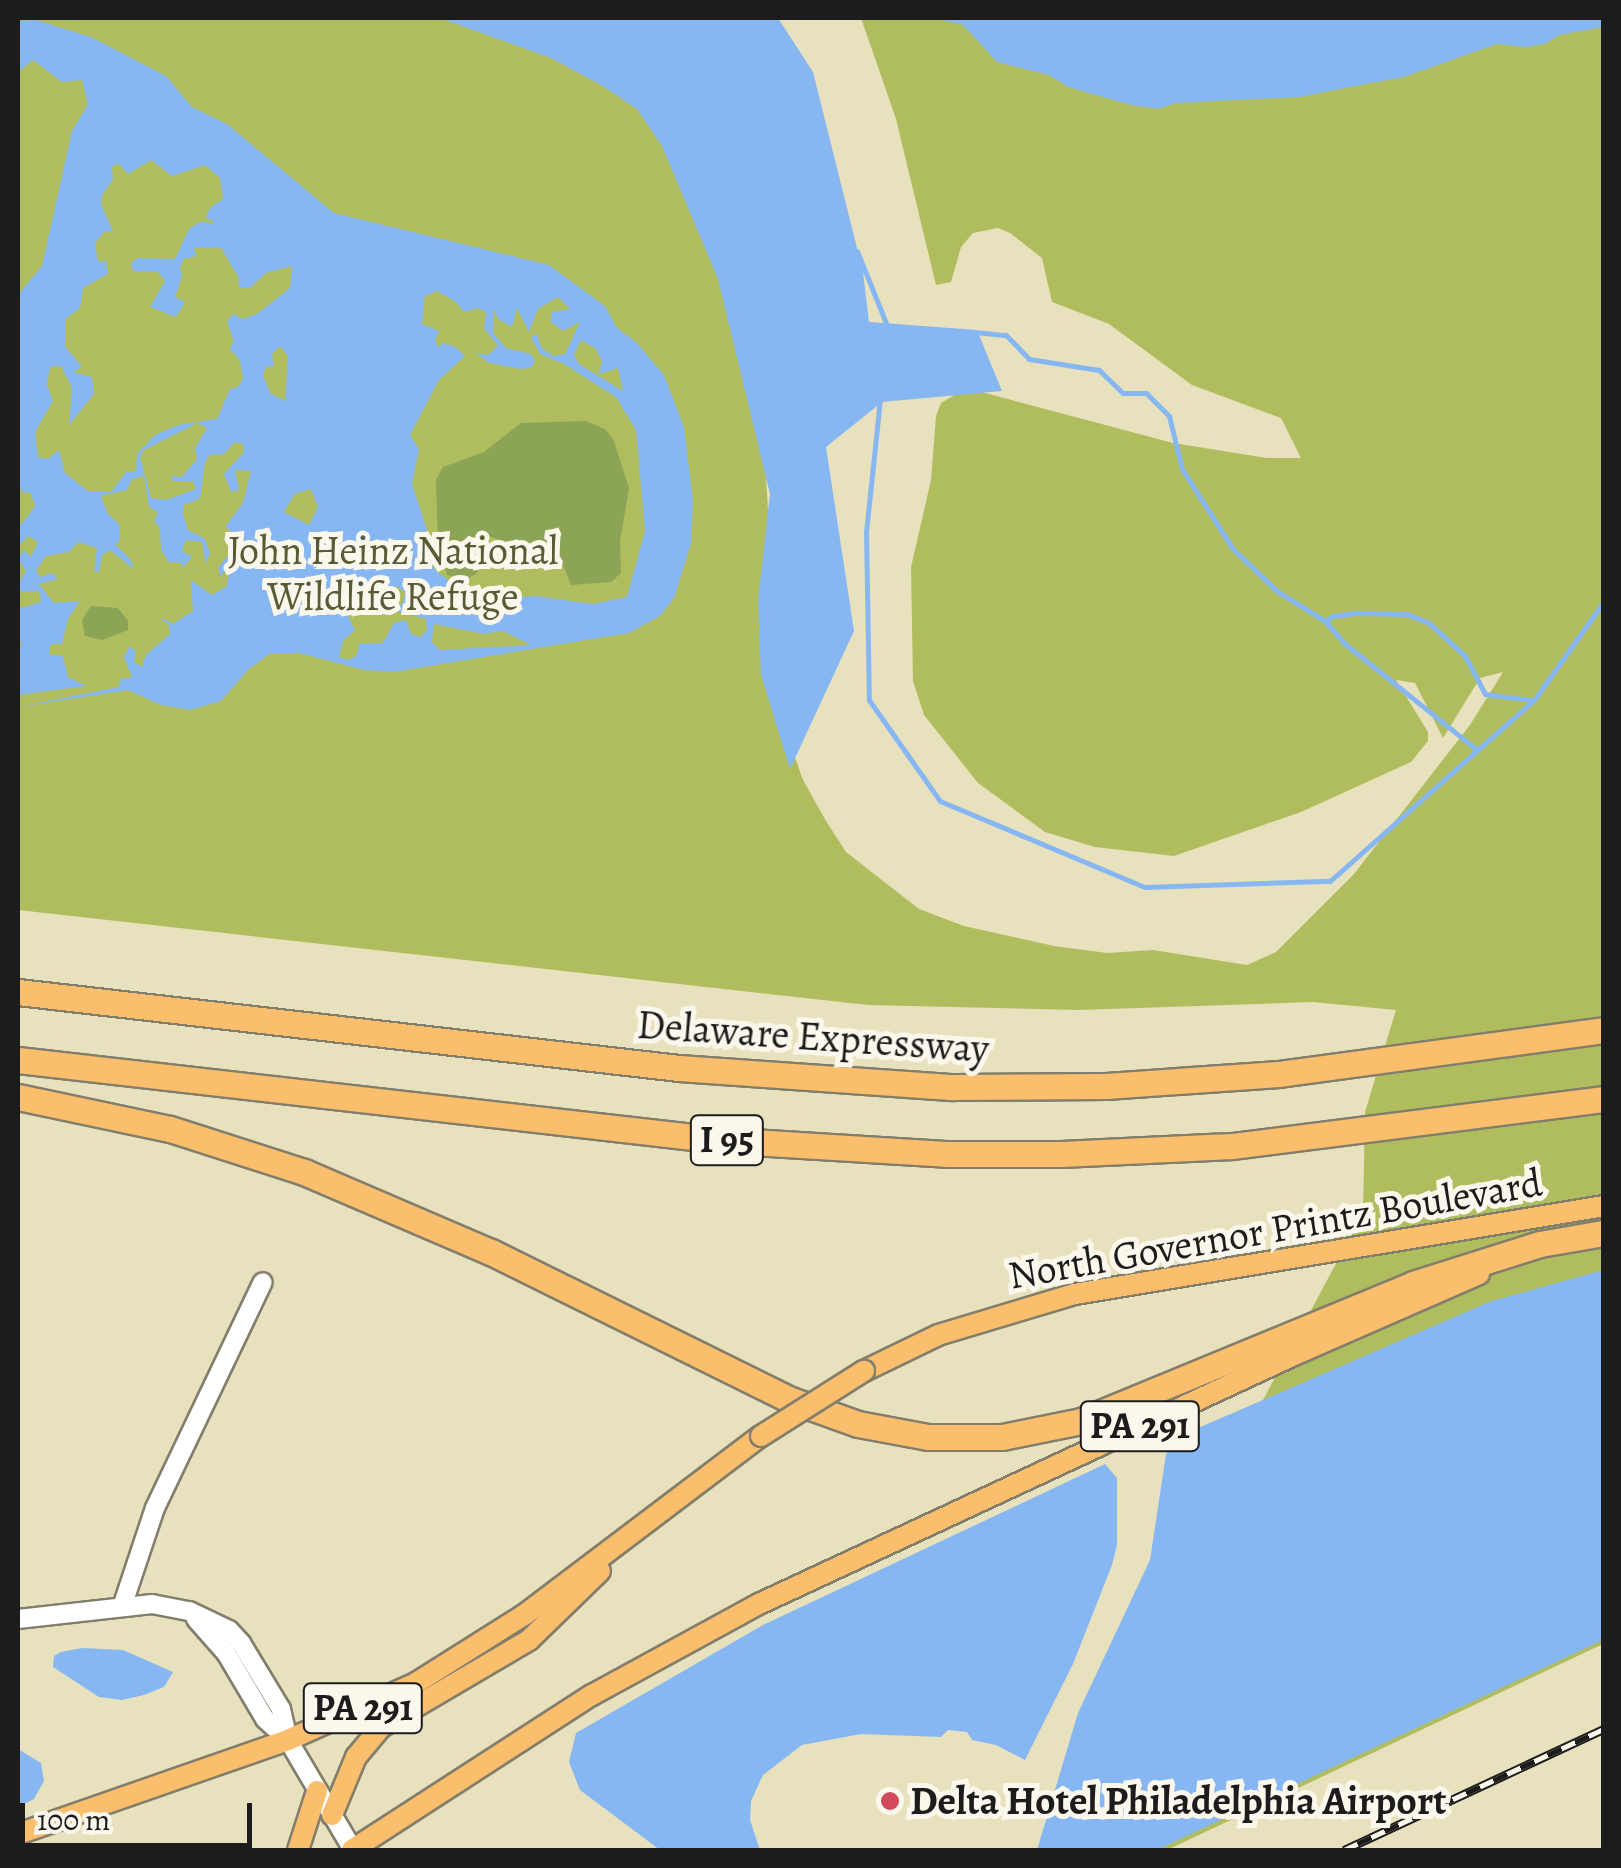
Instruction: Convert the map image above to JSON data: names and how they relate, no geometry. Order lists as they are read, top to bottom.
{
  "streets": {
    "highway": ["Delaware Expressway", "I 95"],
    "main road": ["North Governor Printz Boulevard", "PA 291"]
  },
  "parks": ["John Heinz National Wildlife Refuge"],
  "places": ["Delta Hotel Philadelphia Airport"],
  "scale_bar": "100 m"
}
